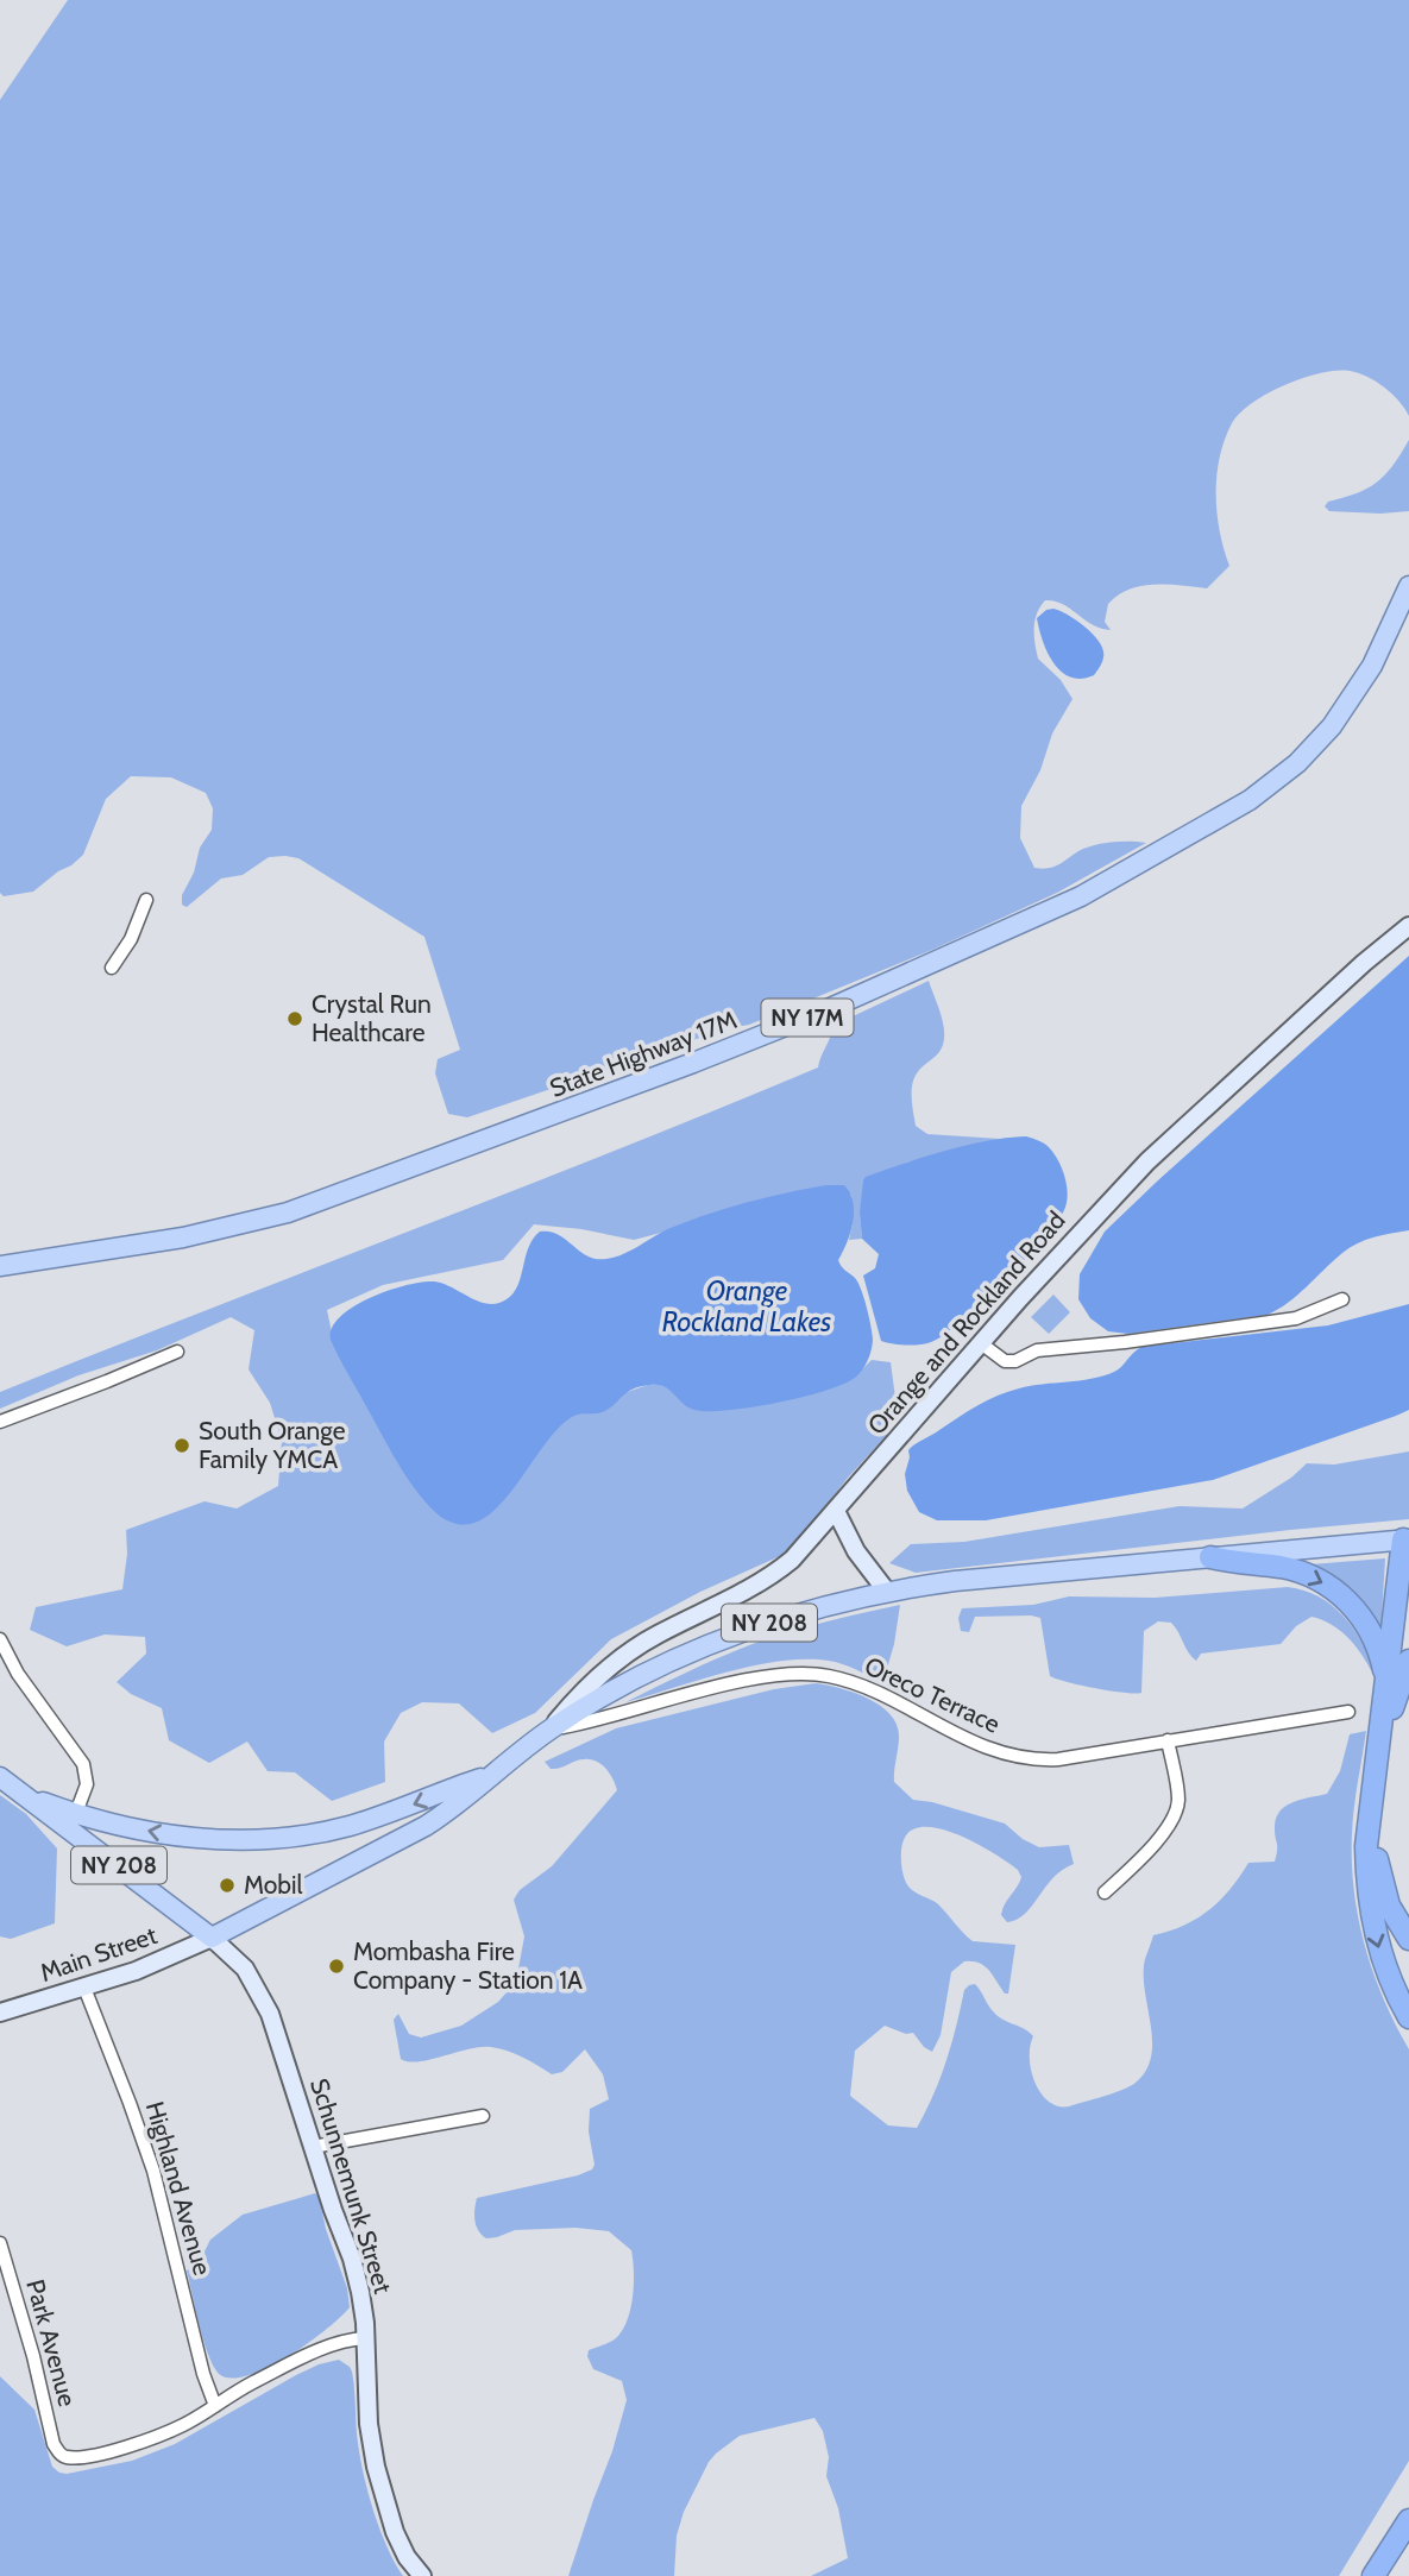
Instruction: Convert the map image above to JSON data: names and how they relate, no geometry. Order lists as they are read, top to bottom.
{
  "streets": {
    "main road": ["NY 17M", "State Highway 17M", "NY 208"],
    "street": [
      "Orange and Rockland Road",
      "Oreco Terrace",
      "Main Street",
      "Schunnemunk Street",
      "Highland Avenue",
      "Park Avenue"
    ]
  },
  "crossings": [
    ["Orange and Rockland Road", "NY 208"],
    ["Orange and Rockland Road", "Oreco Terrace"],
    ["NY 208", "Oreco Terrace"],
    ["NY 208", "Main Street"],
    ["NY 208", "Schunnemunk Street"],
    ["Main Street", "Schunnemunk Street"],
    ["Main Street", "Highland Avenue"],
    ["Highland Avenue", "Park Avenue"]
  ],
  "water": ["Orange Rockland Lakes"],
  "places": [
    "Crystal Run Healthcare",
    "South Orange Family YMCA",
    "Mobil",
    "Mombasha Fire Company - Station 1A"
  ]
}
